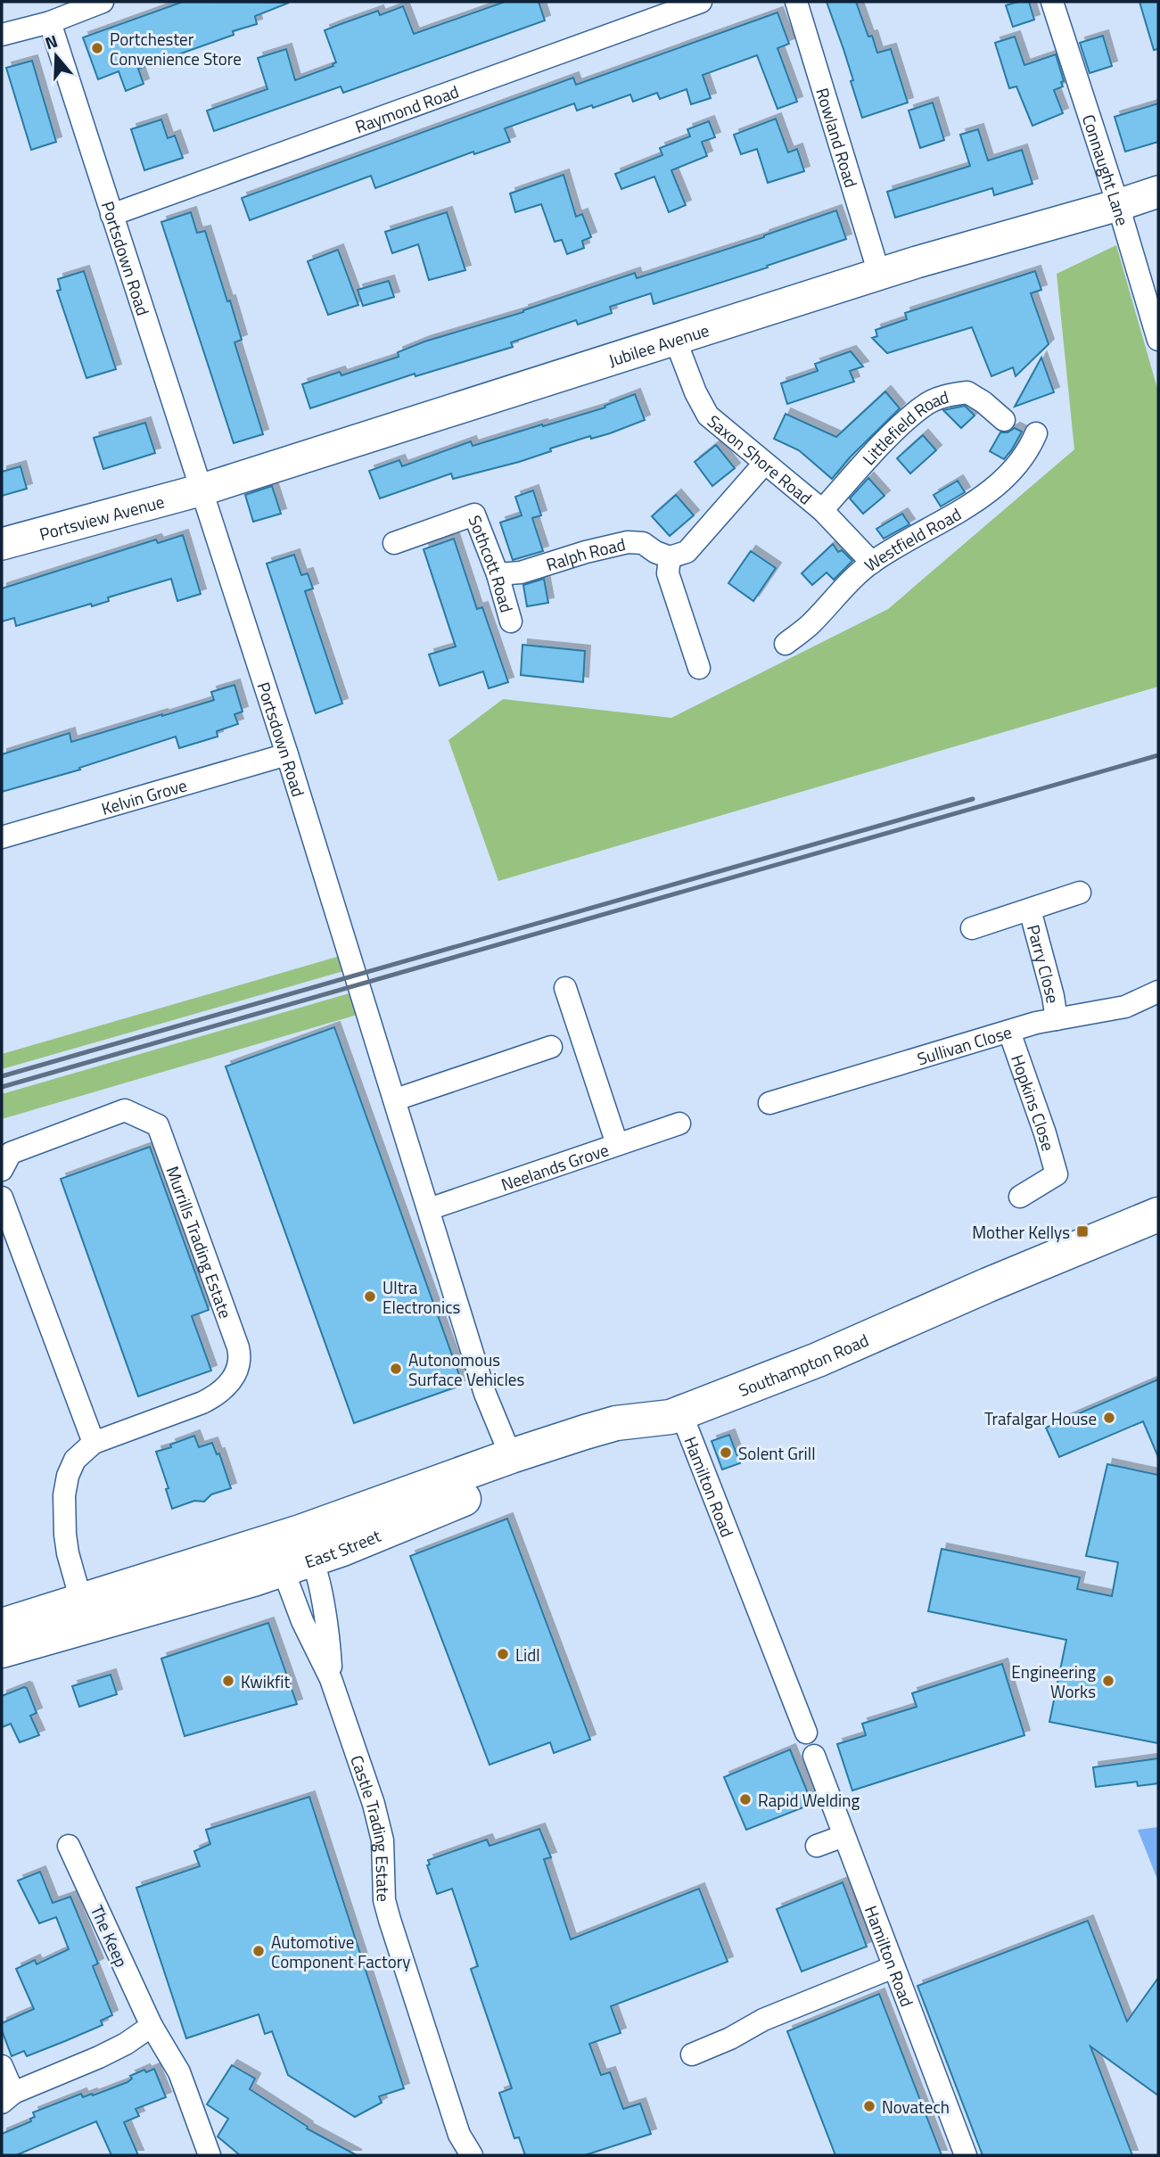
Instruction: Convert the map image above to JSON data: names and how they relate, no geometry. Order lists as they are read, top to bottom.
{
  "streets": {
    "main road": ["Southampton Road", "East Street"],
    "street": [
      "Raymond Road",
      "Rowland Road",
      "Connaught Lane",
      "Portsdown Road",
      "Jubilee Avenue",
      "Littlefield Road",
      "Saxon Shore Road",
      "Portsview Avenue",
      "Westfield Road",
      "Ralph Road",
      "Sothcott Road",
      "Kelvin Grove",
      "Parry Close",
      "Sullivan Close",
      "Hopkins Close",
      "Neelands Grove",
      "Murrills Trading Estate",
      "Hamilton Road",
      "Castle Trading Estate",
      "The Keep"
    ]
  },
  "crossings": [
    ["Raymond Road", "Portsdown Road"],
    ["Rowland Road", "Jubilee Avenue"],
    ["Connaught Lane", "Jubilee Avenue"],
    ["Portsdown Road", "Jubilee Avenue"],
    ["Portsdown Road", "Portsview Avenue"],
    ["Portsdown Road", "Kelvin Grove"],
    ["Portsdown Road", "Neelands Grove"],
    ["Portsdown Road", "Southampton Road"],
    ["Jubilee Avenue", "Saxon Shore Road"],
    ["Jubilee Avenue", "Portsview Avenue"],
    ["Littlefield Road", "Saxon Shore Road"],
    ["Saxon Shore Road", "Westfield Road"],
    ["Ralph Road", "Sothcott Road"],
    ["Parry Close", "Sullivan Close"],
    ["Sullivan Close", "Hopkins Close"],
    ["Murrills Trading Estate", "East Street"],
    ["Southampton Road", "Hamilton Road"],
    ["Southampton Road", "East Street"],
    ["Hamilton Road", "East Street"],
    ["East Street", "Castle Trading Estate"]
  ],
  "places": {
    "other": [
      "Portchester Convenience Store",
      "Ultra Electronics",
      "Autonomous Surface Vehicles",
      "Trafalgar House",
      "Solent Grill",
      "Lidl",
      "Kwikfit",
      "Engineering Works",
      "Rapid Welding",
      "Automotive Component Factory",
      "Novatech"
    ],
    "transit": ["Mother Kellys"]
  },
  "north": "top"
}
